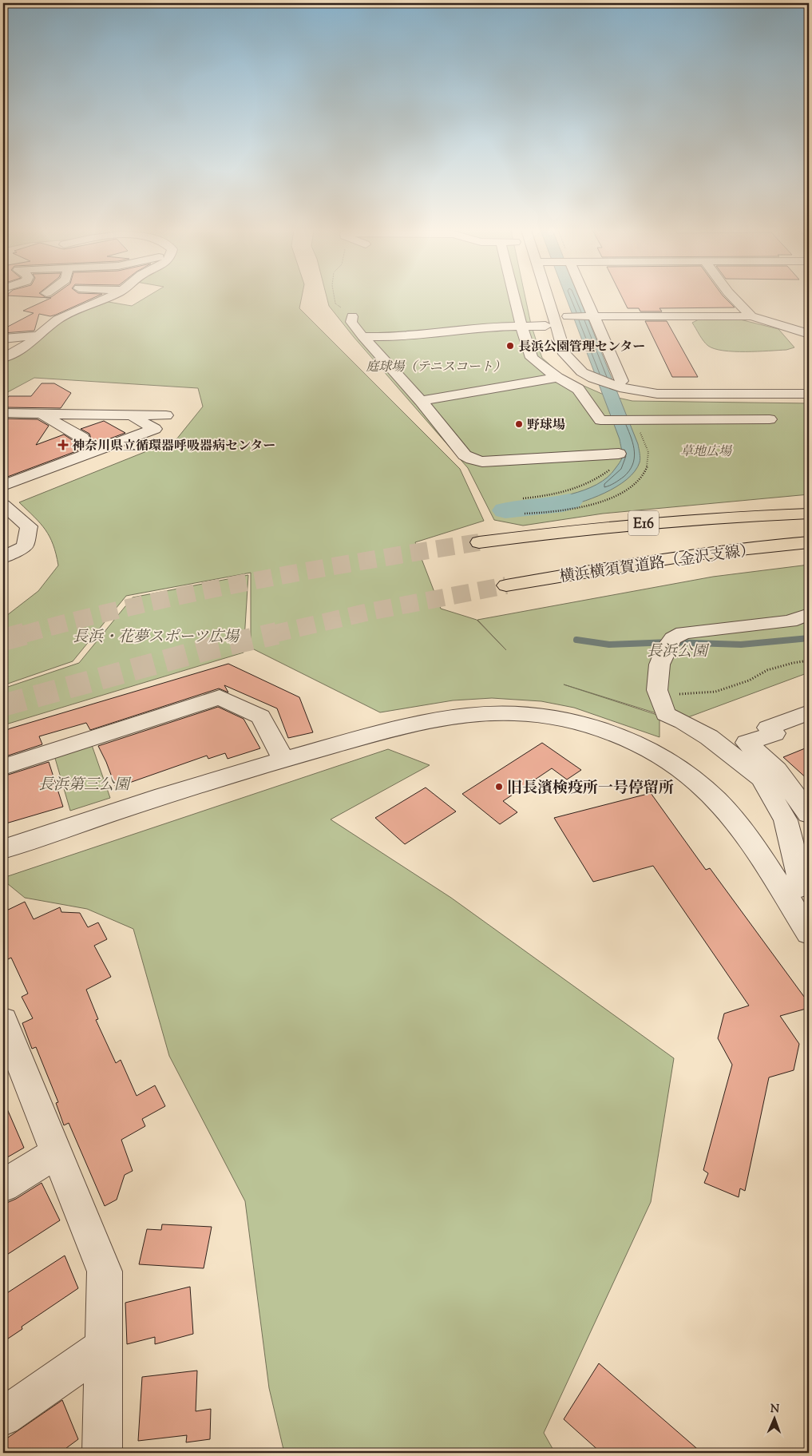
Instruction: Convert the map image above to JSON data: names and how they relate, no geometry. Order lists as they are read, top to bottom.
{
  "streets": {
    "highway": ["E16", "横浜横須賀道路（金沢支線）"]
  },
  "parks": [
    "庭球場（テニスコート）",
    "草地広場",
    "長浜・花夢スポーツ広場",
    "長浜公園",
    "長浜第三公園"
  ],
  "places": {
    "other": ["長浜公園管理センター", "野球場", "旧長濱検疫所一号停留所"],
    "health": ["神奈川県立循環器呼吸器病センター"]
  },
  "north": "top"
}
